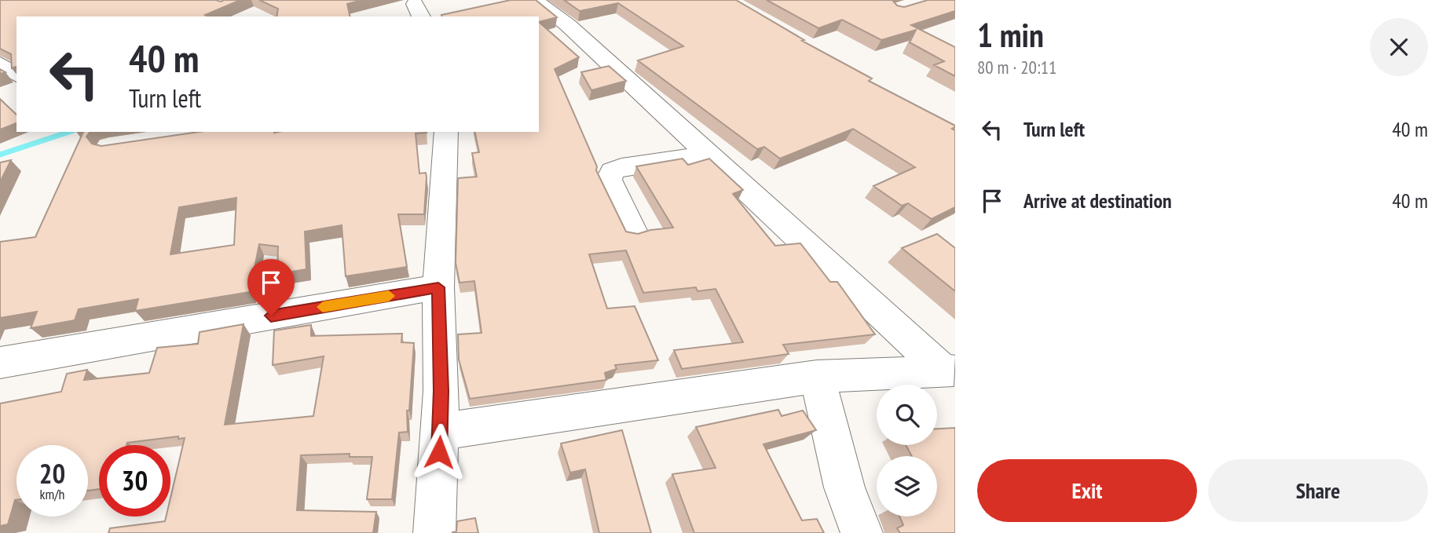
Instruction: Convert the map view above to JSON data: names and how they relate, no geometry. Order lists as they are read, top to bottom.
{
  "page": {
    "heading": ["1 min", "80 m · 20:11"],
    "turn": ["40 m", "Turn left"],
    "list": [
      {
        "name": "Turn left",
        "value": "40 m"
      },
      {
        "name": "Arrive at destination",
        "value": "40 m"
      }
    ],
    "speed": "20 km/h",
    "limit": "30",
    "buttons": ["Exit", "Share"]
  }
}
